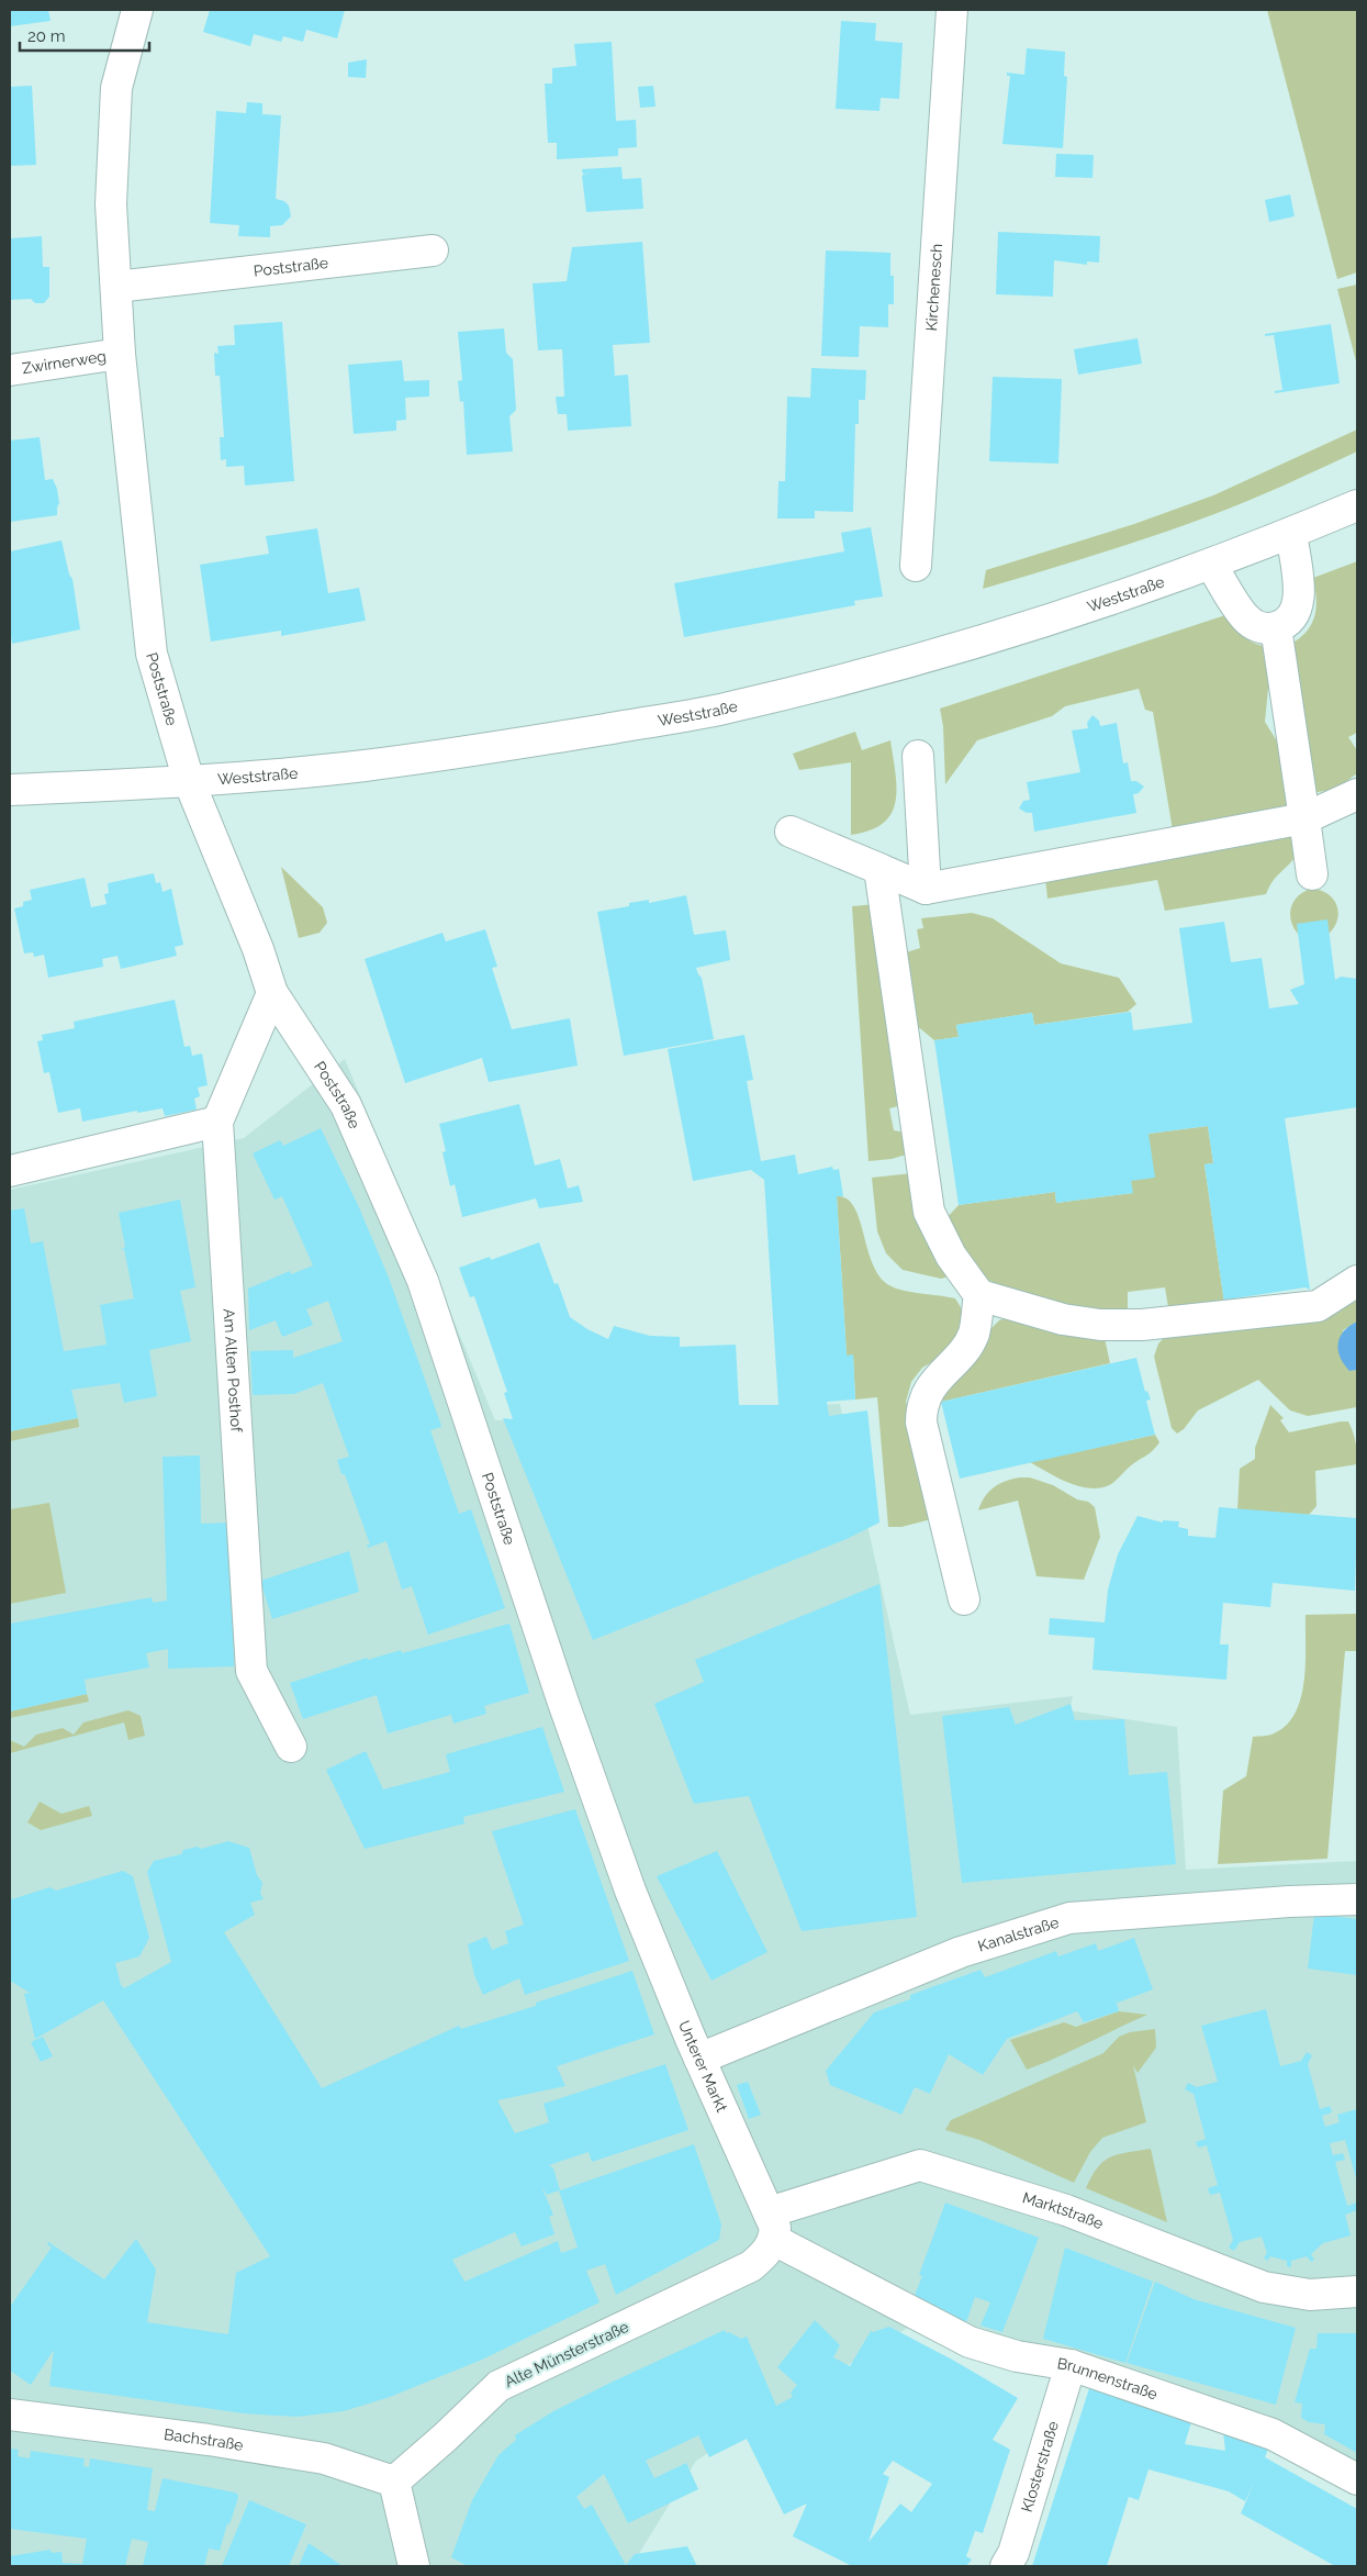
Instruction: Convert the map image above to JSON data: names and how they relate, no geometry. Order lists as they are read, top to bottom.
{
  "streets": {
    "street": [
      "Poststraße",
      "Kirchenesch",
      "Zwirnerweg",
      "Weststraße",
      "Am Alten Posthof",
      "Kanalstraße",
      "Unterer Markt",
      "Marktstraße",
      "Alte Münsterstraße",
      "Brunnenstraße",
      "Bachstraße",
      "Klosterstraße"
    ]
  },
  "crossings": [
    ["Poststraße", "Zwirnerweg"],
    ["Poststraße", "Weststraße"],
    ["Poststraße", "Am Alten Posthof"],
    ["Poststraße", "Unterer Markt"],
    ["Kanalstraße", "Unterer Markt"],
    ["Unterer Markt", "Marktstraße"],
    ["Unterer Markt", "Alte Münsterstraße"],
    ["Unterer Markt", "Brunnenstraße"],
    ["Marktstraße", "Alte Münsterstraße"],
    ["Marktstraße", "Brunnenstraße"],
    ["Alte Münsterstraße", "Brunnenstraße"],
    ["Alte Münsterstraße", "Bachstraße"],
    ["Brunnenstraße", "Klosterstraße"]
  ],
  "scale_bar": "20 m"
}
